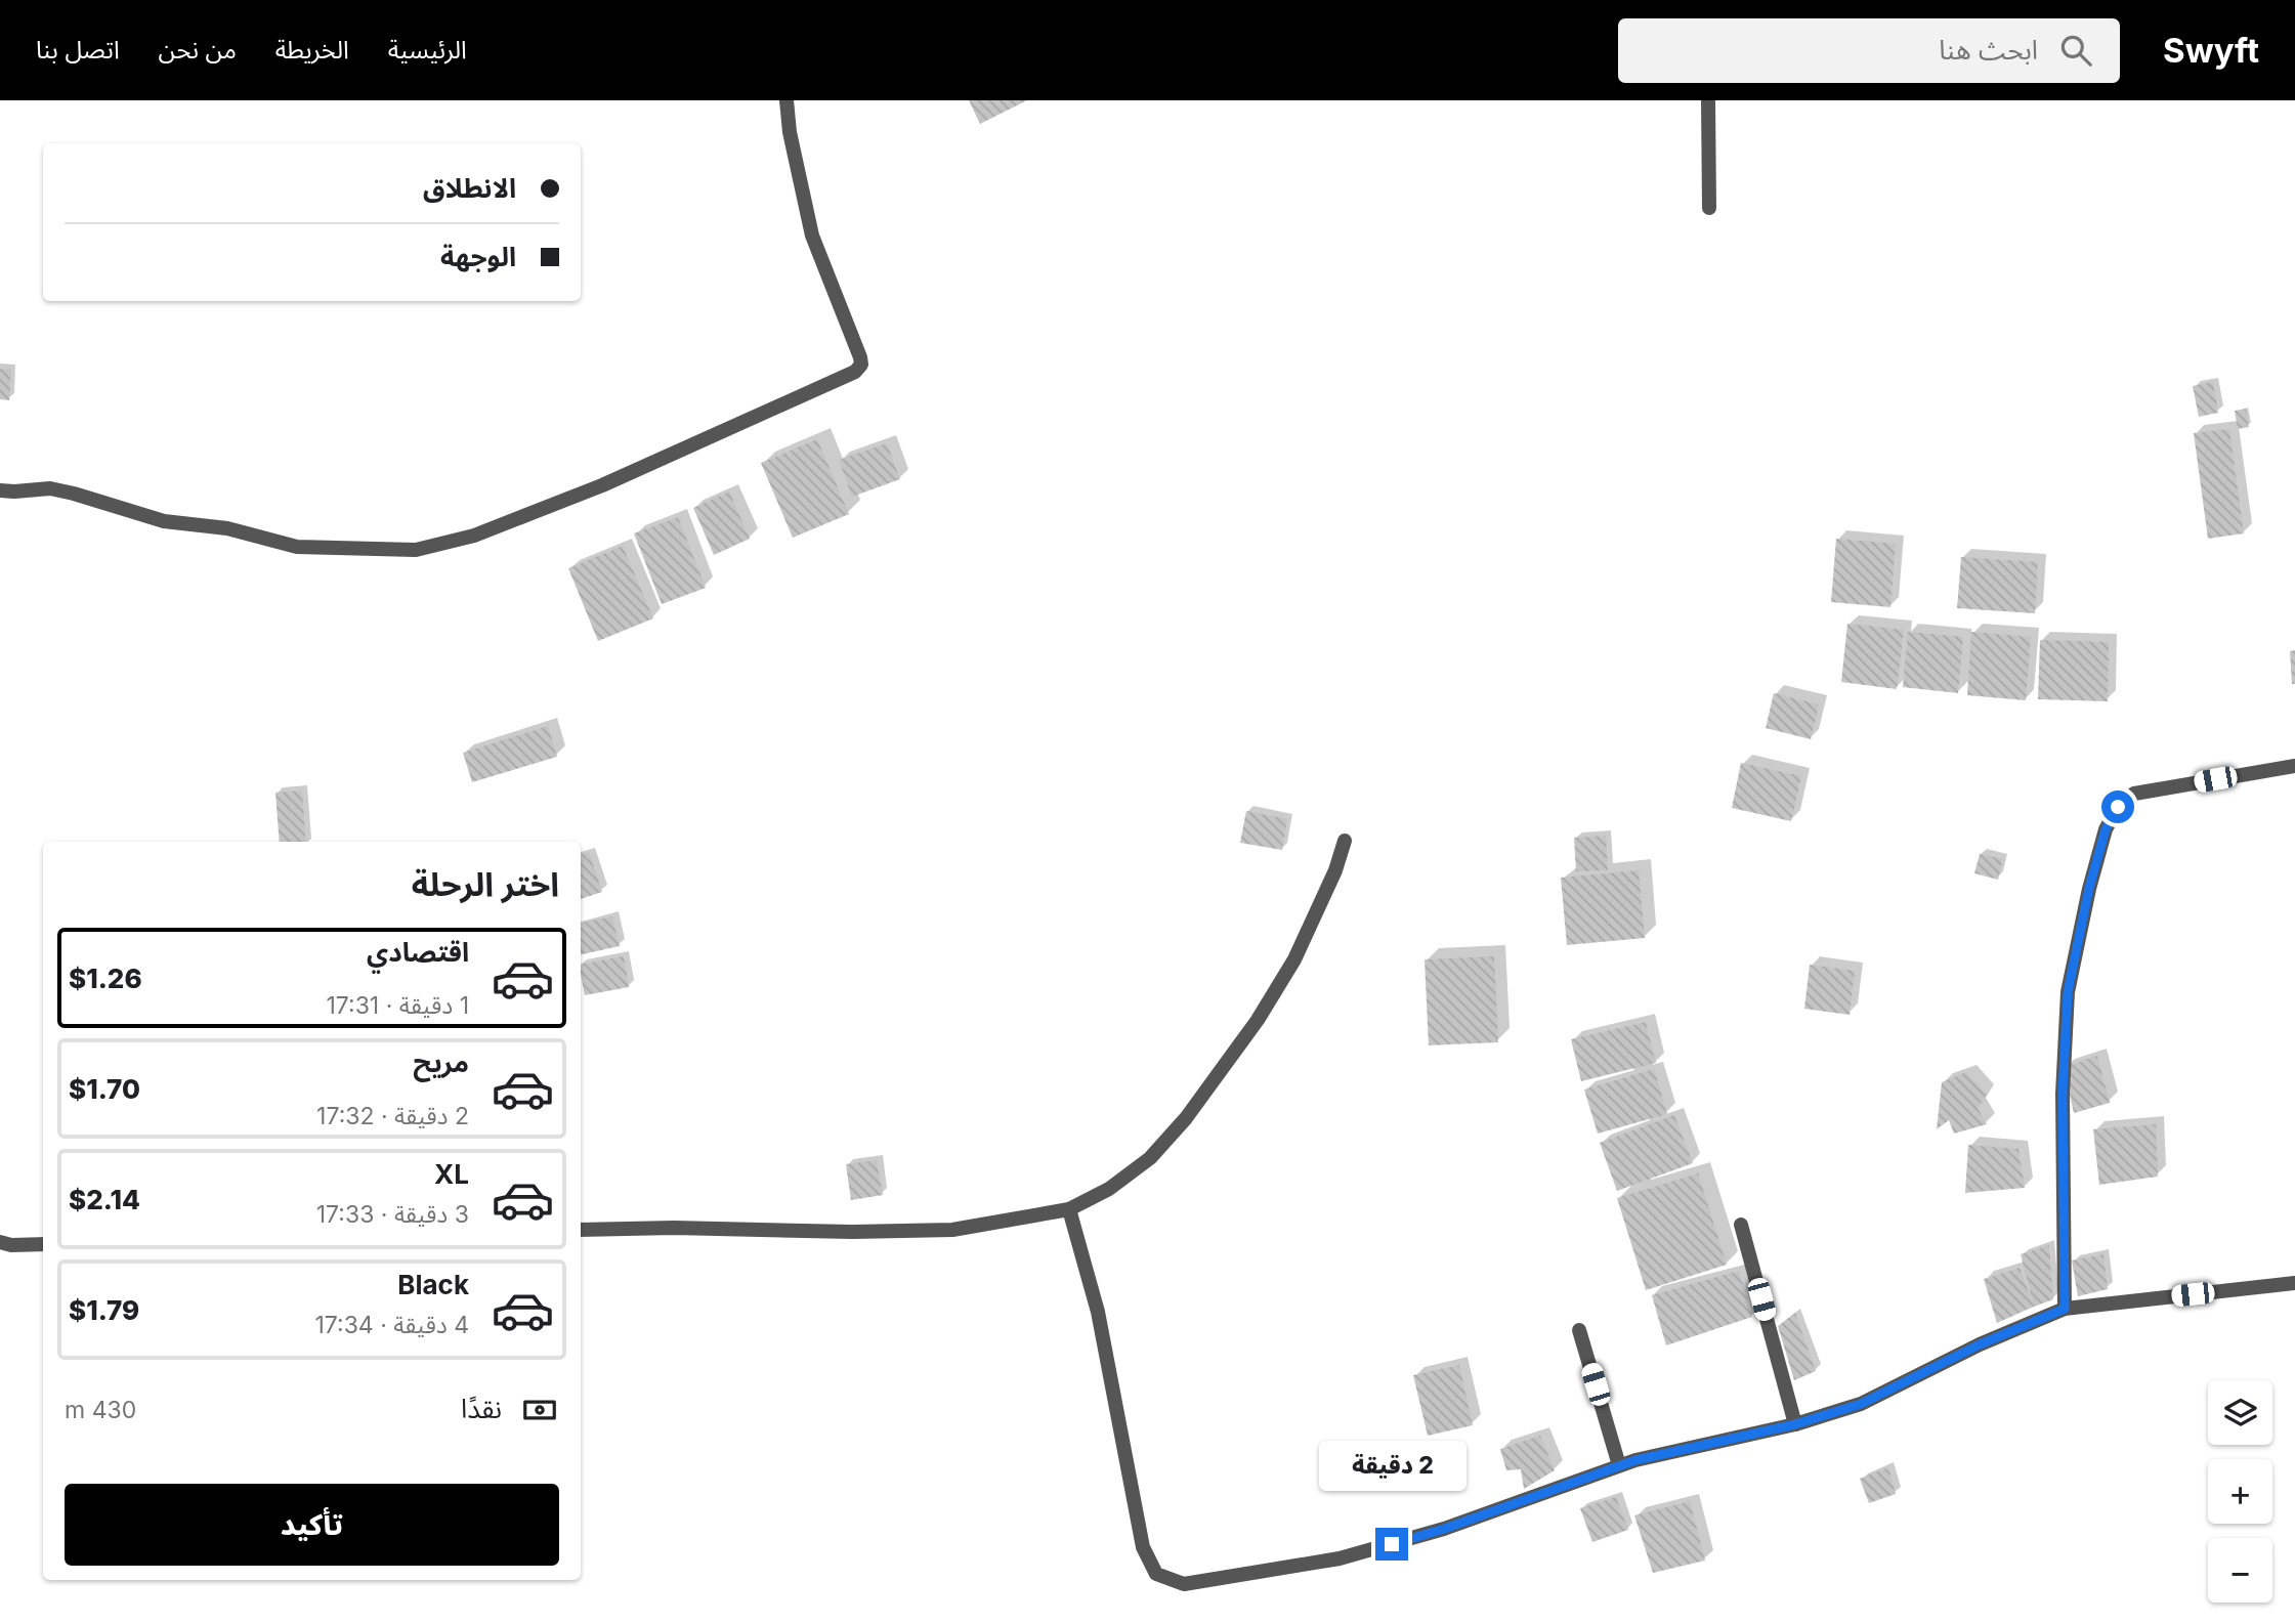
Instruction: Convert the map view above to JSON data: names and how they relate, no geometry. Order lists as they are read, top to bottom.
{
  "page": {
    "header": "Swyft",
    "search": "ابحث هنا",
    "nav": [
      "الرئيسية",
      "الخريطة",
      "من نحن",
      "اتصل بنا"
    ],
    "banner": ["الانطلاق", "الوجهة"],
    "heading": "اختر الرحلة",
    "list": [
      {
        "name": "اقتصادي",
        "note": "1 دقيقة · 17:31",
        "value": "$1.26"
      },
      {
        "name": "مريح",
        "note": "2 دقيقة · 17:32",
        "value": "$1.70"
      },
      {
        "name": "XL",
        "note": "3 دقيقة · 17:33",
        "value": "$2.14"
      },
      {
        "name": "Black",
        "note": "4 دقيقة · 17:34",
        "value": "$1.79"
      }
    ],
    "pay": ["نقدًا", "430 m"],
    "map_buttons": ["+", "−"],
    "bubble": "2 دقيقة",
    "buttons": "تأكيد"
  }
}
